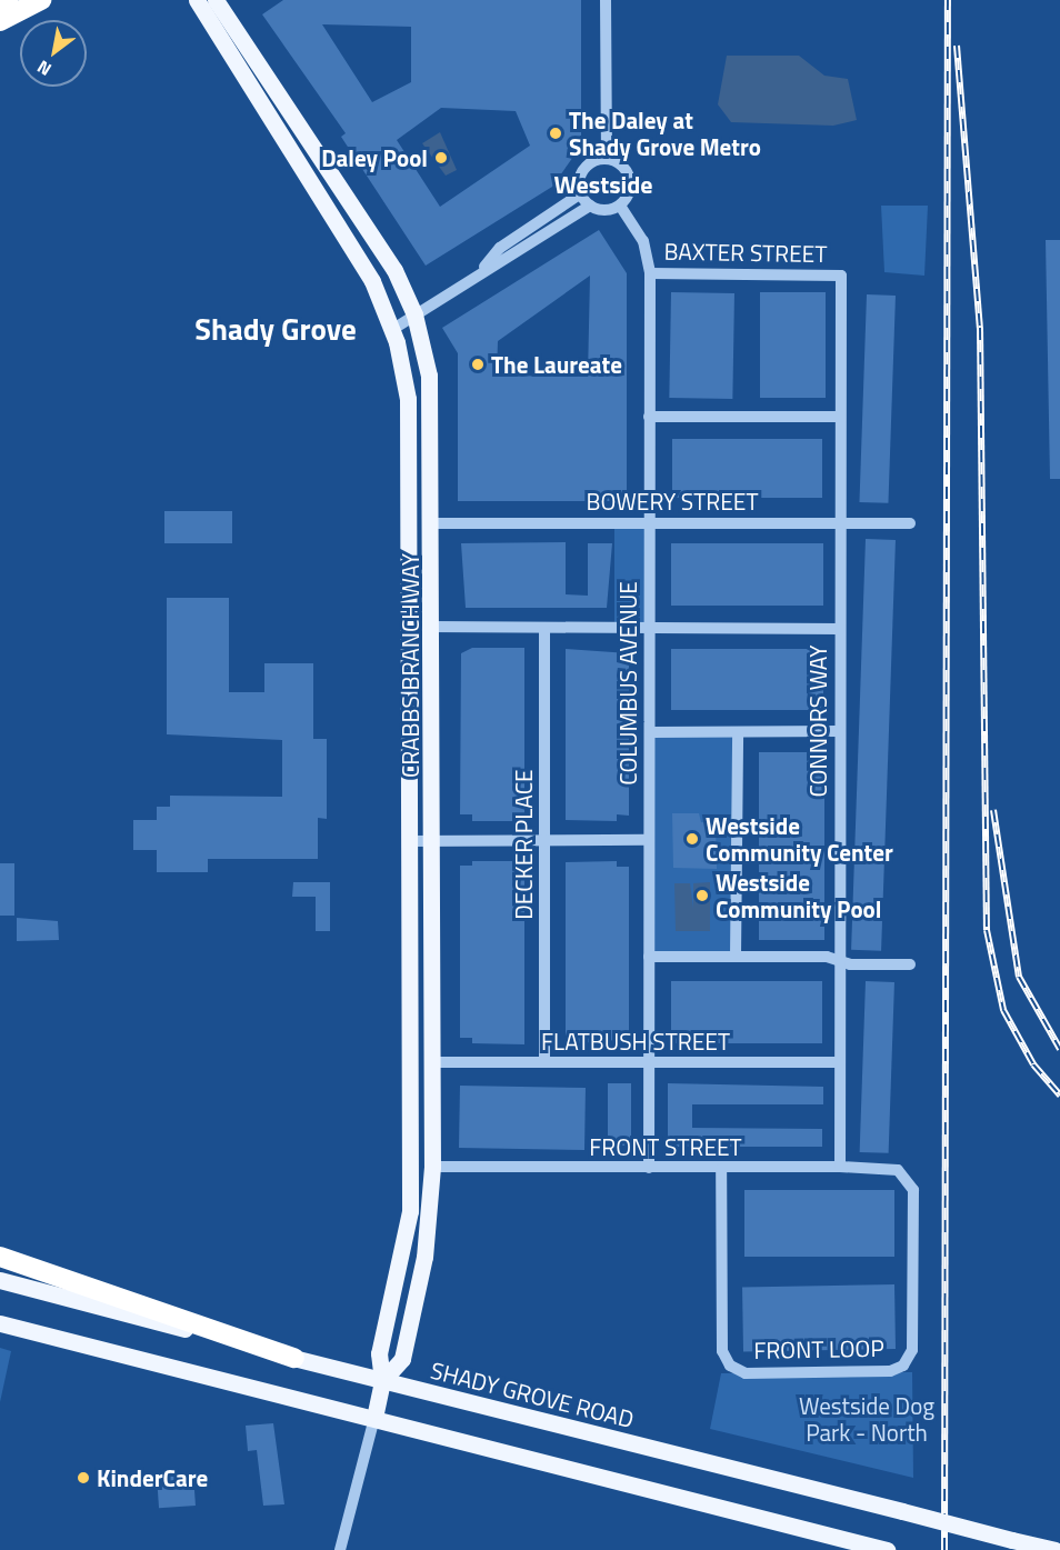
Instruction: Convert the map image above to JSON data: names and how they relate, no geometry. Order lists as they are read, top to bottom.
{
  "streets": {
    "main road": ["CRABBS BRANCH WAY", "SHADY GROVE ROAD"],
    "street": [
      "BAXTER STREET",
      "BOWERY STREET",
      "COLUMBUS AVENUE",
      "CONNORS WAY",
      "DECKER PLACE",
      "FLATBUSH STREET",
      "FRONT STREET",
      "FRONT LOOP"
    ]
  },
  "crossings": [
    ["BAXTER STREET", "COLUMBUS AVENUE"],
    ["BAXTER STREET", "CONNORS WAY"],
    ["BOWERY STREET", "CRABBS BRANCH WAY"],
    ["BOWERY STREET", "COLUMBUS AVENUE"],
    ["BOWERY STREET", "CONNORS WAY"],
    ["CRABBS BRANCH WAY", "FLATBUSH STREET"],
    ["CRABBS BRANCH WAY", "FRONT STREET"],
    ["CRABBS BRANCH WAY", "SHADY GROVE ROAD"],
    ["COLUMBUS AVENUE", "FLATBUSH STREET"],
    ["COLUMBUS AVENUE", "FRONT STREET"],
    ["CONNORS WAY", "FLATBUSH STREET"],
    ["CONNORS WAY", "FRONT STREET"],
    ["DECKER PLACE", "FLATBUSH STREET"],
    ["FRONT STREET", "FRONT LOOP"]
  ],
  "districts": ["Westside", "Shady Grove"],
  "parks": ["Westside Dog Park - North"],
  "places": [
    "The Daley at Shady Grove Metro",
    "Daley Pool",
    "The Laureate",
    "Westside Community Center",
    "Westside Community Pool",
    "KinderCare"
  ],
  "north": "bottom left"
}
